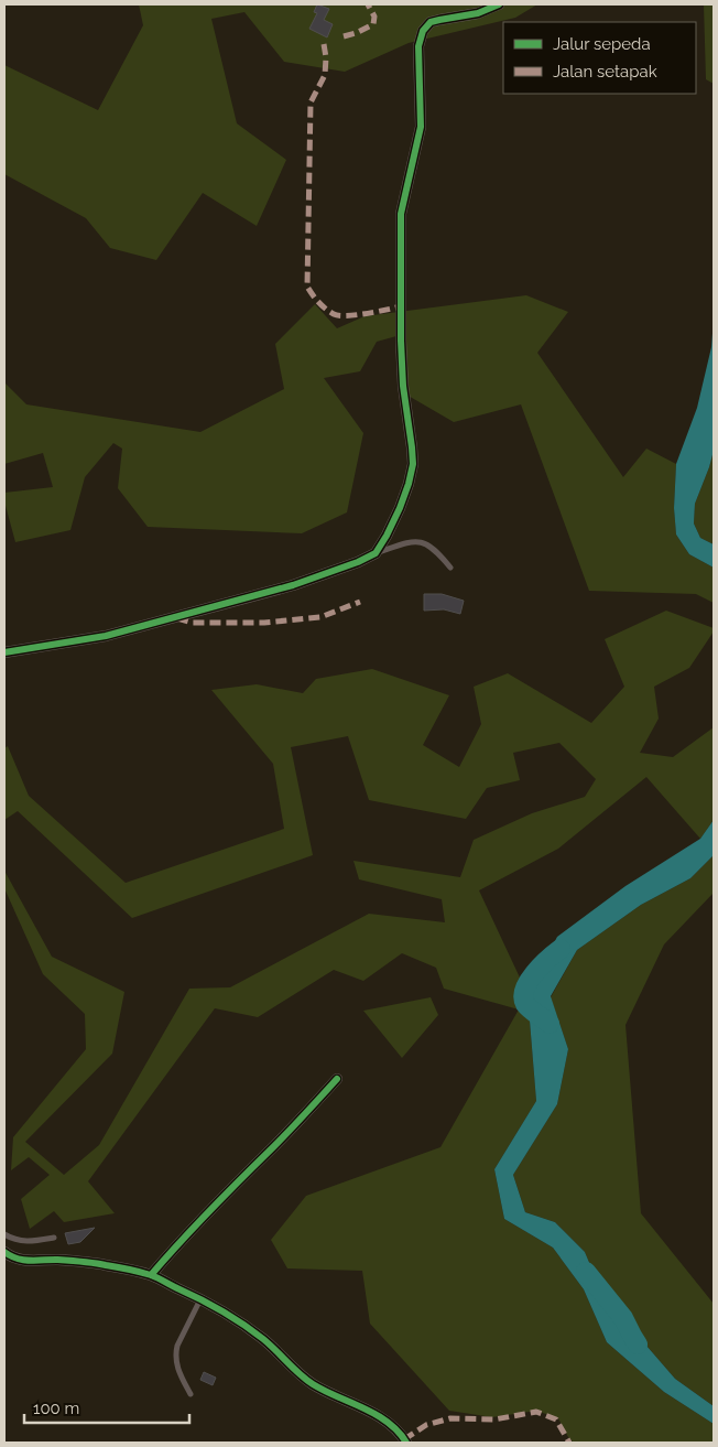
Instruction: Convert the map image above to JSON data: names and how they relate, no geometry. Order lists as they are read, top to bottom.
{
  "legend": ["Jalur sepeda", "Jalan setapak"],
  "scale_bar": "100 m"
}
